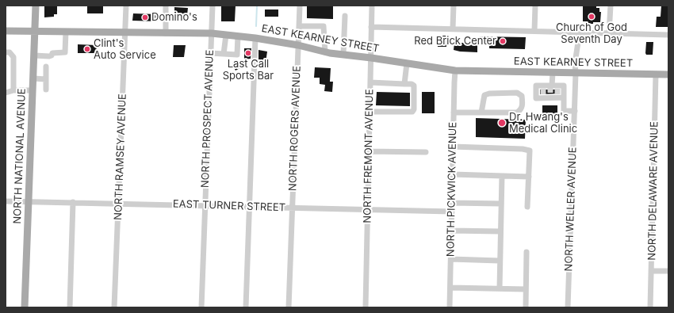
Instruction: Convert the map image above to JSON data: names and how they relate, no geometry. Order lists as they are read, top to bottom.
{
  "streets": {
    "main road": ["EAST KEARNEY STREET", "NORTH NATIONAL AVENUE"],
    "street": [
      "NORTH PROSPECT AVENUE",
      "NORTH ROGERS AVENUE",
      "NORTH FREMONT AVENUE",
      "NORTH RAMSEY AVENUE",
      "NORTH PICKWICK AVENUE",
      "NORTH DELAWARE AVENUE",
      "EAST TURNER STREET",
      "NORTH WELLER AVENUE"
    ]
  },
  "crossings": [
    ["EAST KEARNEY STREET", "NORTH PROSPECT AVENUE"],
    ["EAST KEARNEY STREET", "NORTH ROGERS AVENUE"],
    ["EAST KEARNEY STREET", "NORTH NATIONAL AVENUE"],
    ["EAST KEARNEY STREET", "NORTH FREMONT AVENUE"],
    ["EAST KEARNEY STREET", "NORTH RAMSEY AVENUE"],
    ["EAST KEARNEY STREET", "NORTH PICKWICK AVENUE"],
    ["EAST KEARNEY STREET", "NORTH DELAWARE AVENUE"],
    ["EAST KEARNEY STREET", "NORTH WELLER AVENUE"],
    ["NORTH PROSPECT AVENUE", "EAST TURNER STREET"],
    ["NORTH ROGERS AVENUE", "EAST TURNER STREET"],
    ["NORTH NATIONAL AVENUE", "EAST TURNER STREET"],
    ["NORTH FREMONT AVENUE", "EAST TURNER STREET"],
    ["NORTH RAMSEY AVENUE", "EAST TURNER STREET"],
    ["NORTH PICKWICK AVENUE", "EAST TURNER STREET"]
  ],
  "places": [
    "Church of God Seventh Day",
    "Domino's",
    "Red Brick Center",
    "Clint's Auto Service",
    "Last Call Sports Bar",
    "Dr. Hwang's Medical Clinic"
  ]
}
